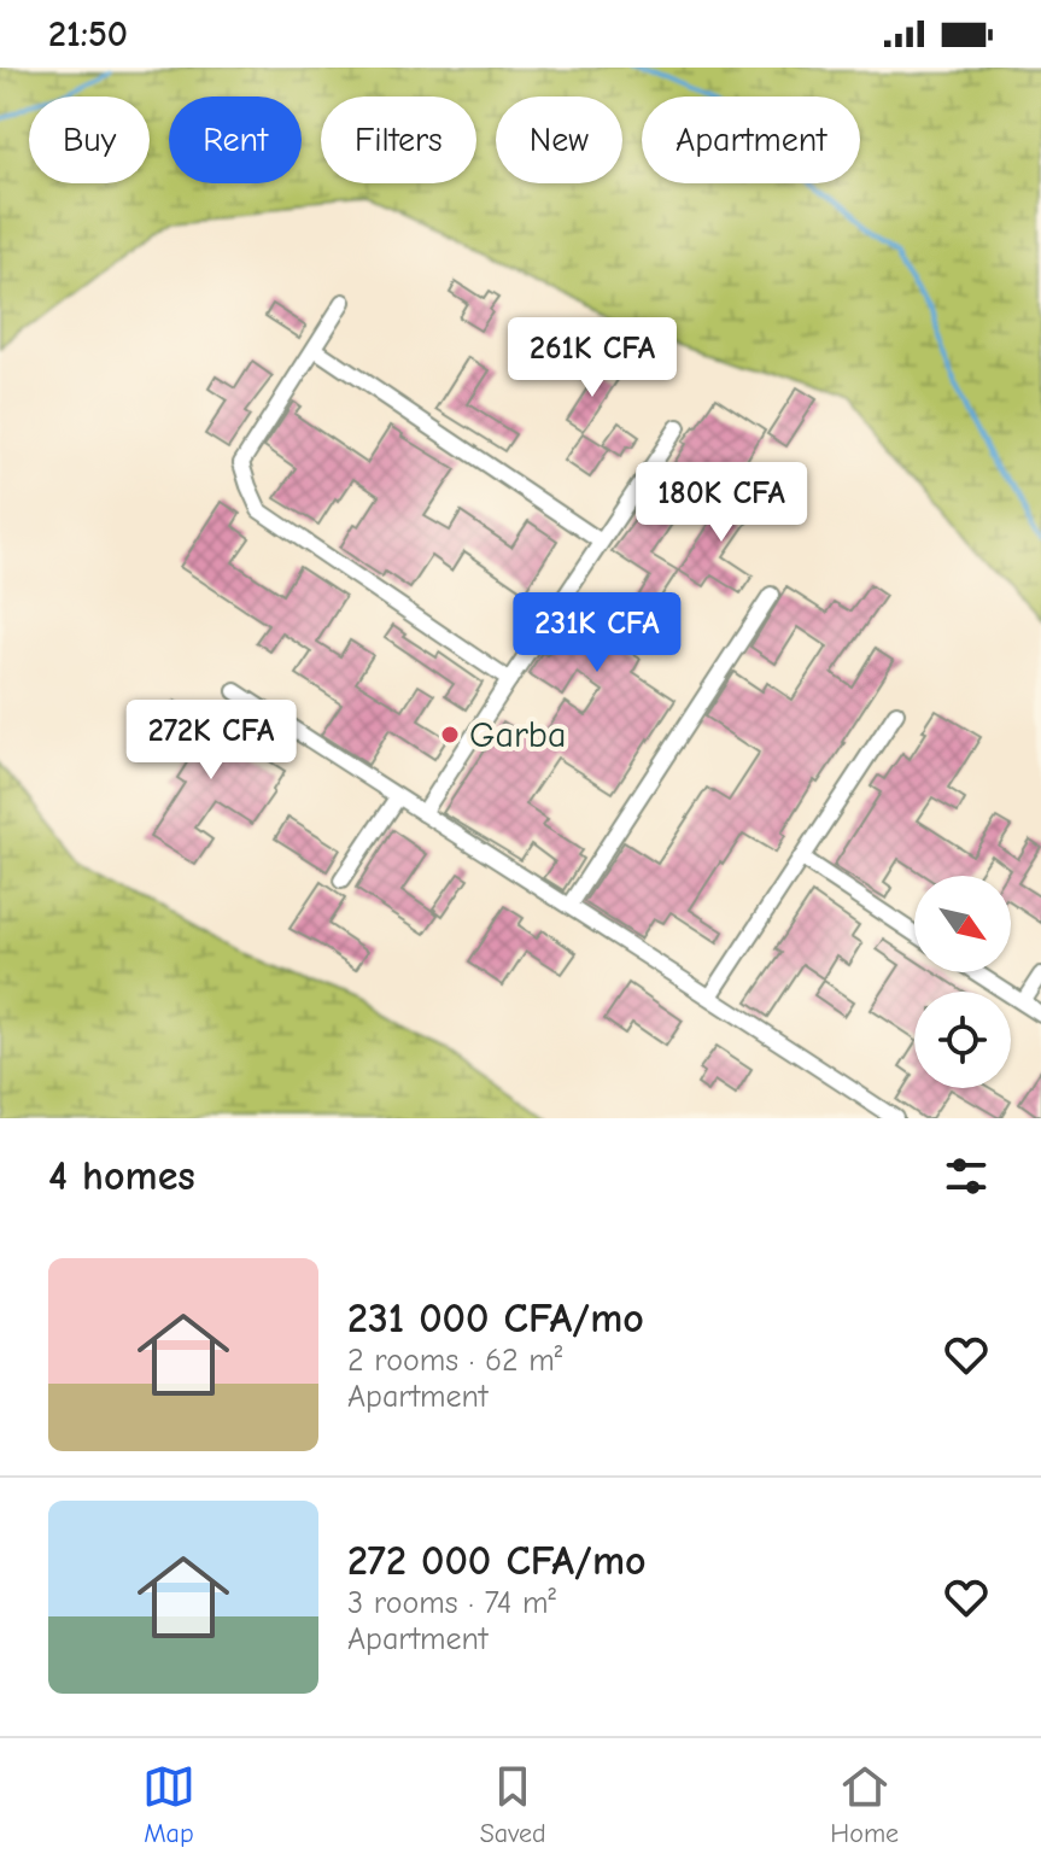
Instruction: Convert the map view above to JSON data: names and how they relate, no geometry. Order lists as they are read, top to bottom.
{
  "places": ["Garba"],
  "north": "bottom right",
  "page": {
    "status": "21:50",
    "chip": [
      "Buy",
      "Rent",
      "Filters",
      "New",
      "Apartment"
    ],
    "price": [
      "261K CFA",
      "180K CFA",
      "231K CFA",
      "272K CFA"
    ],
    "heading": "4 homes",
    "list": [
      {
        "name": "231 000 CFA/mo",
        "note": "2 rooms · 62 m² · Apartment"
      },
      {
        "name": "272 000 CFA/mo",
        "note": "3 rooms · 74 m² · Apartment"
      }
    ],
    "tabs": ["Map", "Saved", "Home"]
  }
}
